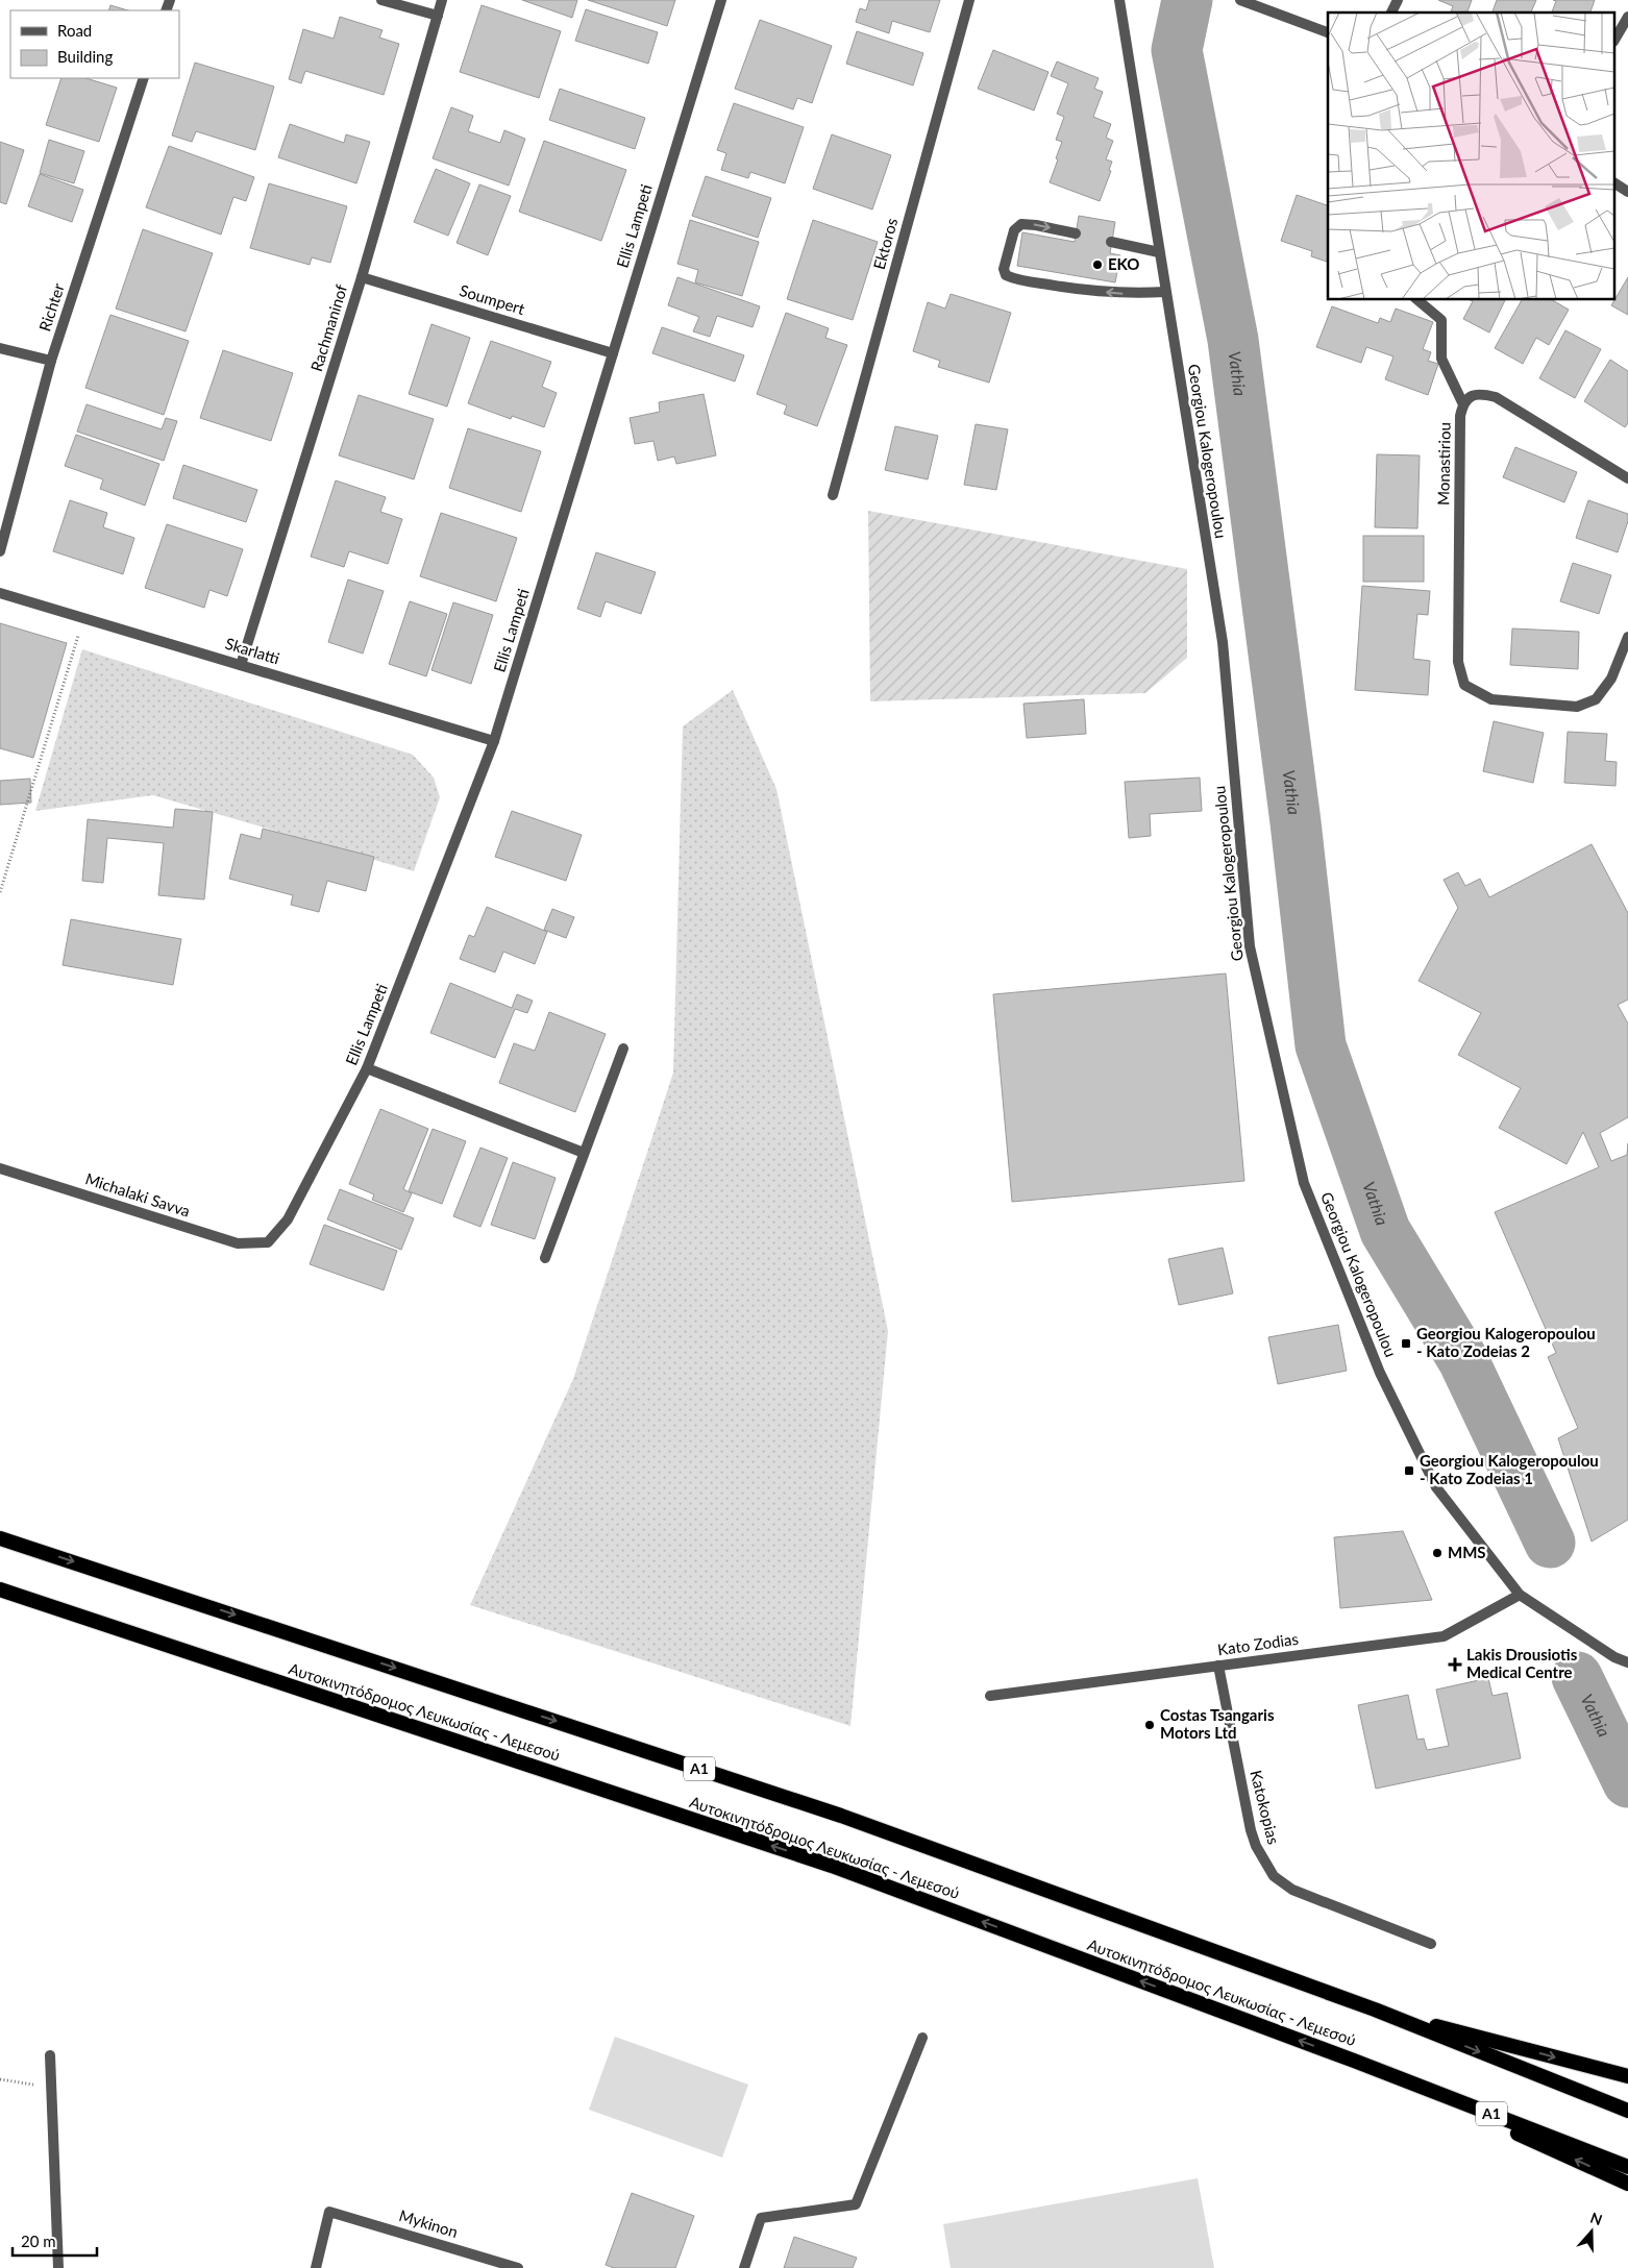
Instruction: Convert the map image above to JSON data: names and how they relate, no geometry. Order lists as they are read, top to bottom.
{
  "streets": {
    "highway": ["Αυτοκινητόδρομος Λευκωσίας - Λεμεσού", "A1"],
    "street": [
      "Ellis Lampeti",
      "Ektoros",
      "Soumpert",
      "Richter",
      "Rachmaninof",
      "Georgiou Kalogeropoulou",
      "Monastiriou",
      "Skarlatti",
      "Michalaki Savva",
      "Kato Zodias",
      "Katokopias",
      "Mykinon"
    ]
  },
  "crossings": [
    ["Ellis Lampeti", "Soumpert"],
    ["Ellis Lampeti", "Skarlatti"],
    ["Ellis Lampeti", "Michalaki Savva"],
    ["Soumpert", "Rachmaninof"],
    ["Rachmaninof", "Skarlatti"],
    ["Georgiou Kalogeropoulou", "Kato Zodias"],
    ["Kato Zodias", "Katokopias"]
  ],
  "water": ["Vathia"],
  "places": {
    "other": ["EKO", "MMS", "Costas Tsangaris Motors Ltd"],
    "transit": ["Georgiou Kalogeropoulou - Kato Zodeias 2", "Georgiou Kalogeropoulou - Kato Zodeias 1"],
    "health": ["Lakis Drousiotis Medical Centre"]
  },
  "legend": ["Road", "Building"],
  "scale_bar": "20 m",
  "north": "top"
}
